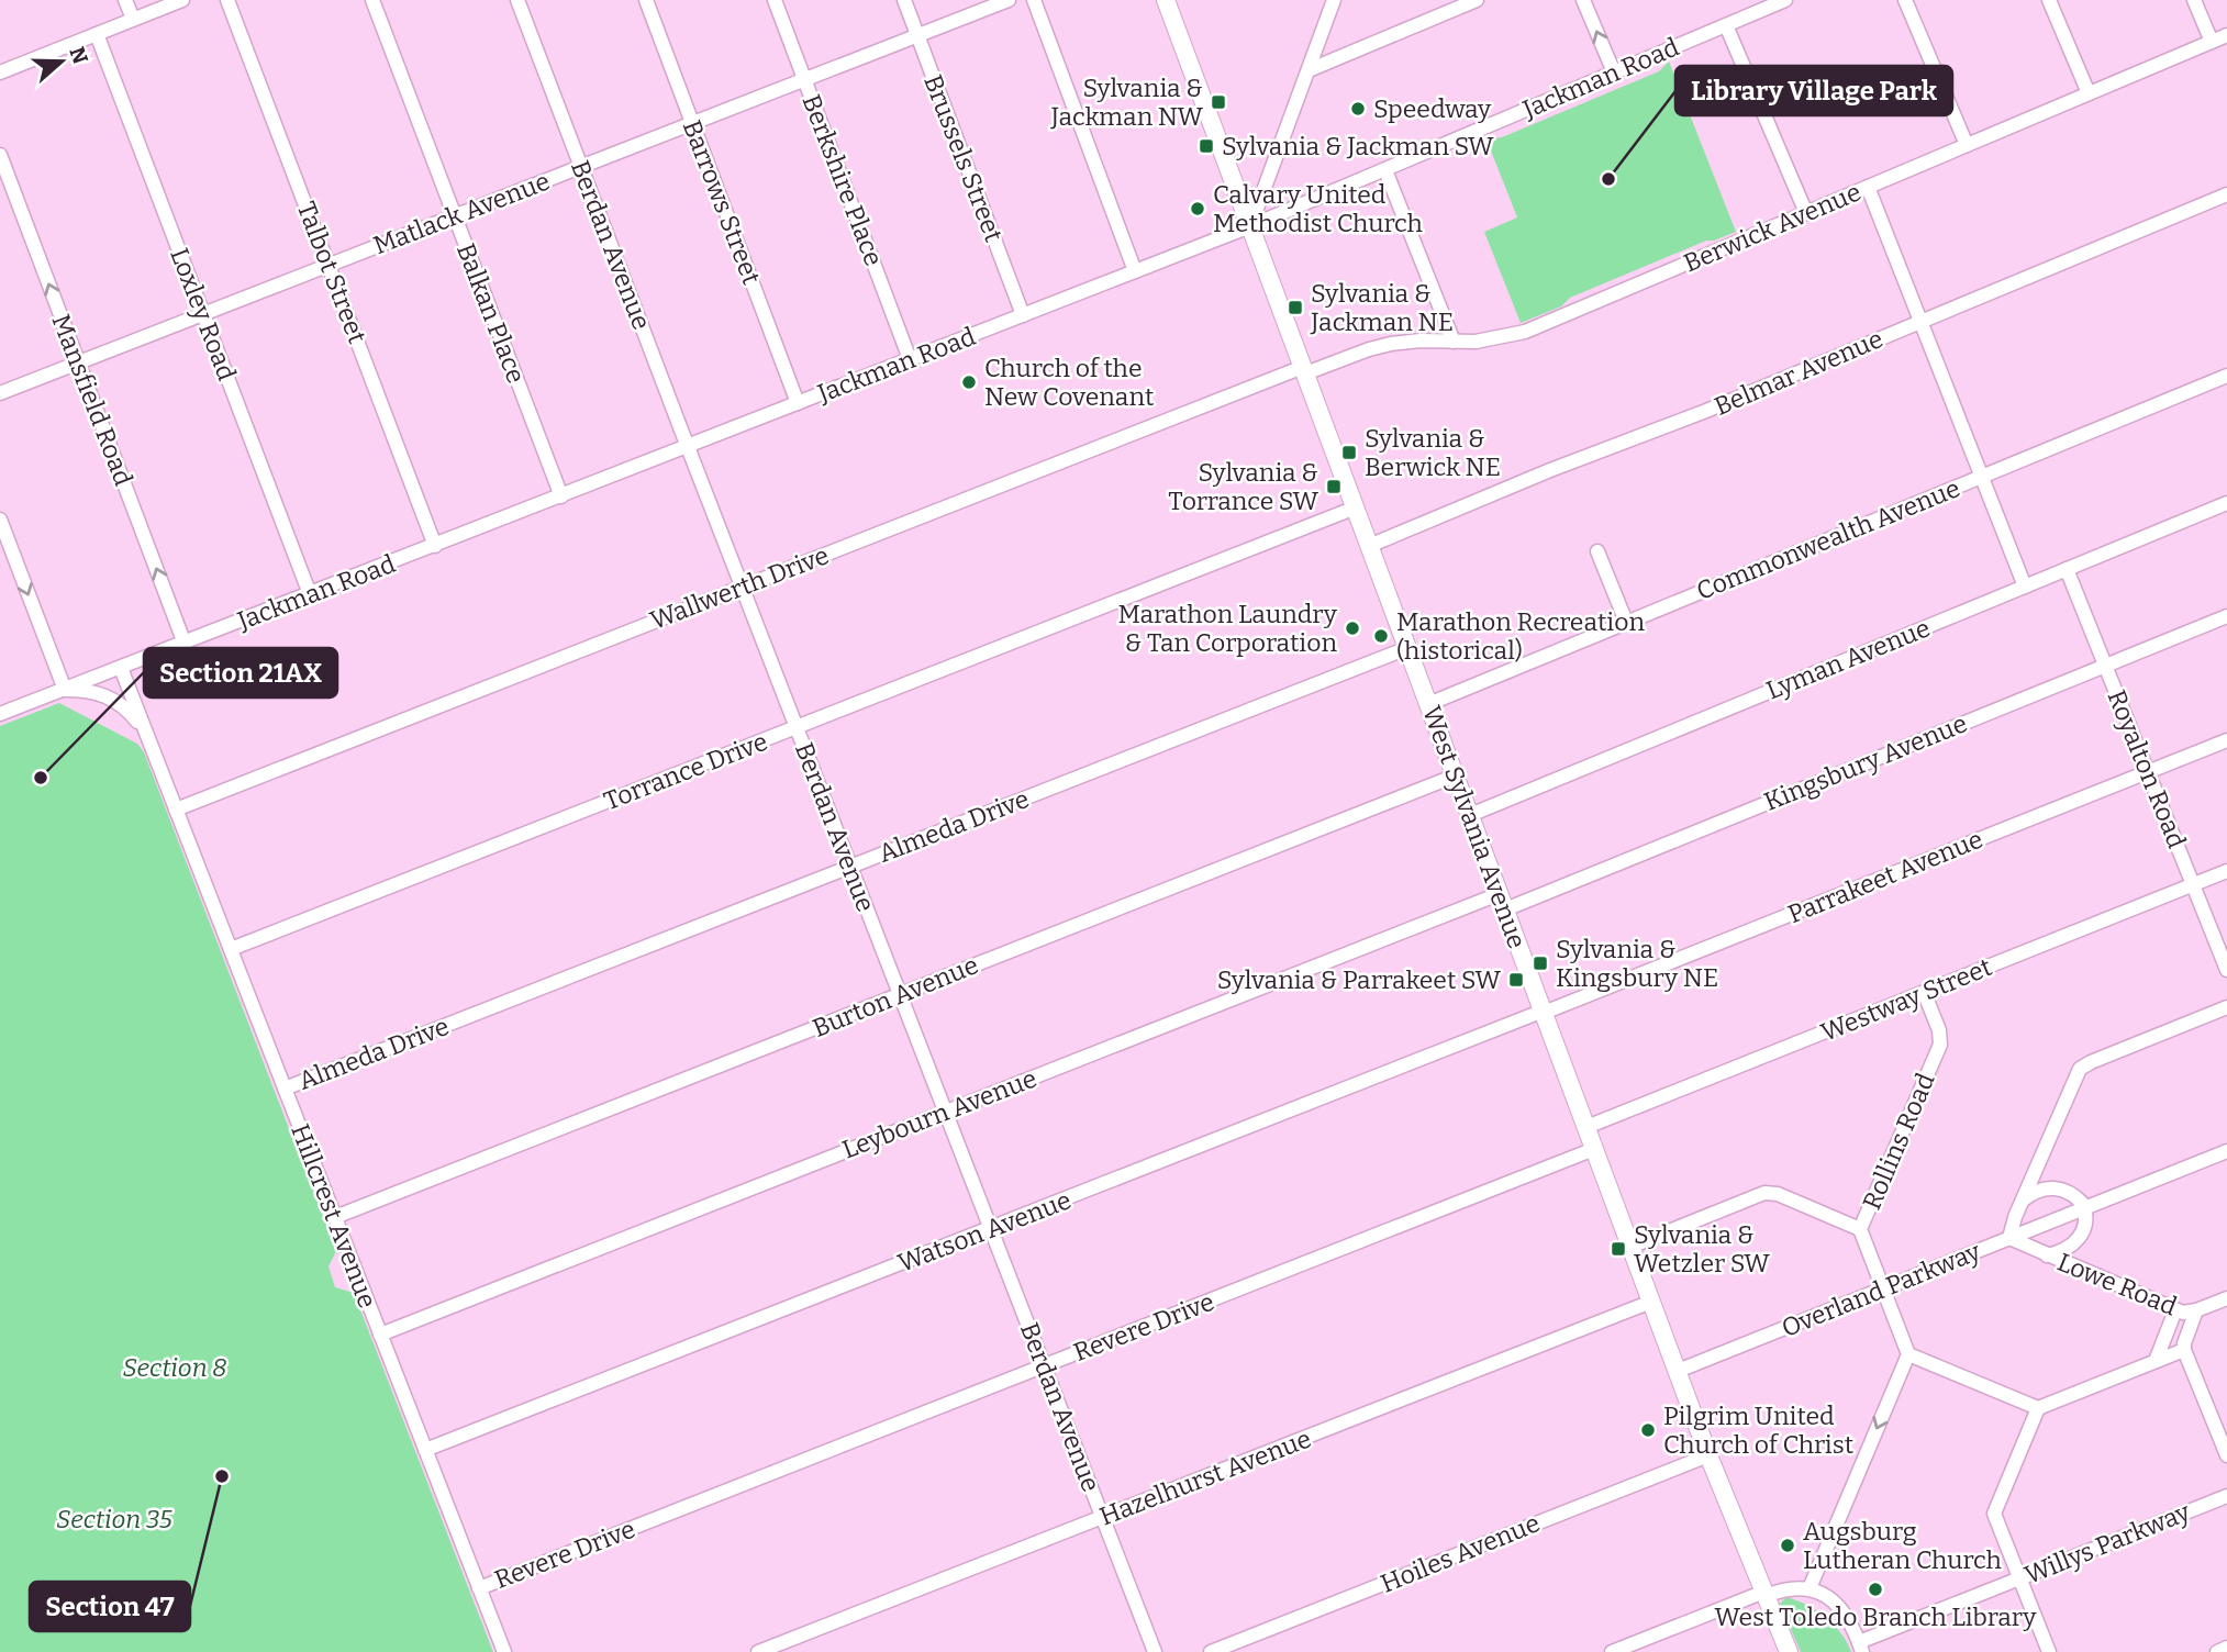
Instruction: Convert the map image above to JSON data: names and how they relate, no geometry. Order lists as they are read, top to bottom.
{
  "streets": {
    "main road": ["West Sylvania Avenue"],
    "street": [
      "Jackman Road",
      "Brussels Street",
      "Berkshire Place",
      "Barrows Street",
      "Matlack Avenue",
      "Berwick Avenue",
      "Berdan Avenue",
      "Talbot Street",
      "Balkan Place",
      "Loxley Road",
      "Belmar Avenue",
      "Mansfield Road",
      "Commonwealth Avenue",
      "Wallwerth Drive",
      "Lyman Avenue",
      "Kingsbury Avenue",
      "Royalton Road",
      "Torrance Drive",
      "Almeda Drive",
      "Parrakeet Avenue",
      "Burton Avenue",
      "Westway Street",
      "Leybourn Avenue",
      "Rollins Road",
      "Hillcrest Avenue",
      "Watson Avenue",
      "Lowe Road",
      "Overland Parkway",
      "Revere Drive",
      "Hazelhurst Avenue",
      "Willys Parkway",
      "Hoiles Avenue"
    ]
  },
  "crossings": [
    ["Jackman Road", "Brussels Street"],
    ["Jackman Road", "Berkshire Place"],
    ["Jackman Road", "Barrows Street"],
    ["Jackman Road", "Berdan Avenue"],
    ["Jackman Road", "Talbot Street"],
    ["Jackman Road", "Balkan Place"],
    ["Jackman Road", "Loxley Road"],
    ["Jackman Road", "Mansfield Road"],
    ["Jackman Road", "West Sylvania Avenue"],
    ["Jackman Road", "Hillcrest Avenue"],
    ["Brussels Street", "Matlack Avenue"],
    ["Berkshire Place", "Matlack Avenue"],
    ["Barrows Street", "Matlack Avenue"],
    ["Matlack Avenue", "Berdan Avenue"],
    ["Matlack Avenue", "Talbot Street"],
    ["Matlack Avenue", "Balkan Place"],
    ["Matlack Avenue", "Loxley Road"],
    ["Matlack Avenue", "Mansfield Road"],
    ["Berwick Avenue", "Wallwerth Drive"],
    ["Berwick Avenue", "West Sylvania Avenue"],
    ["Berdan Avenue", "Wallwerth Drive"],
    ["Berdan Avenue", "Torrance Drive"],
    ["Berdan Avenue", "Almeda Drive"],
    ["Berdan Avenue", "Burton Avenue"],
    ["Berdan Avenue", "Leybourn Avenue"],
    ["Berdan Avenue", "Watson Avenue"],
    ["Berdan Avenue", "Revere Drive"],
    ["Berdan Avenue", "Hazelhurst Avenue"],
    ["Belmar Avenue", "West Sylvania Avenue"],
    ["Commonwealth Avenue", "West Sylvania Avenue"],
    ["Wallwerth Drive", "West Sylvania Avenue"],
    ["Wallwerth Drive", "Hillcrest Avenue"],
    ["Lyman Avenue", "Royalton Road"],
    ["Lyman Avenue", "West Sylvania Avenue"],
    ["Kingsbury Avenue", "Royalton Road"],
    ["Kingsbury Avenue", "West Sylvania Avenue"],
    ["Kingsbury Avenue", "Leybourn Avenue"],
    ["Royalton Road", "Parrakeet Avenue"],
    ["Royalton Road", "Westway Street"],
    ["Torrance Drive", "West Sylvania Avenue"],
    ["Torrance Drive", "Hillcrest Avenue"],
    ["Almeda Drive", "West Sylvania Avenue"],
    ["Almeda Drive", "Hillcrest Avenue"],
    ["West Sylvania Avenue", "Parrakeet Avenue"],
    ["West Sylvania Avenue", "Burton Avenue"],
    ["West Sylvania Avenue", "Westway Street"],
    ["West Sylvania Avenue", "Leybourn Avenue"],
    ["West Sylvania Avenue", "Watson Avenue"],
    ["West Sylvania Avenue", "Overland Parkway"],
    ["West Sylvania Avenue", "Revere Drive"],
    ["West Sylvania Avenue", "Hazelhurst Avenue"],
    ["West Sylvania Avenue", "Hoiles Avenue"],
    ["Parrakeet Avenue", "Watson Avenue"],
    ["Burton Avenue", "Hillcrest Avenue"],
    ["Westway Street", "Rollins Road"],
    ["Leybourn Avenue", "Hillcrest Avenue"],
    ["Rollins Road", "Overland Parkway"],
    ["Hillcrest Avenue", "Watson Avenue"],
    ["Hillcrest Avenue", "Revere Drive"],
    ["Lowe Road", "Overland Parkway"]
  ],
  "one_way": ["Mansfield Road"],
  "parks": ["Section 8", "Section 35"],
  "places": {
    "transit": [
      "Sylvania & Jackman NW",
      "Sylvania & Jackman SW",
      "Sylvania & Jackman NE",
      "Sylvania & Berwick NE",
      "Sylvania & Torrance SW",
      "Sylvania & Kingsbury NE",
      "Sylvania & Parrakeet SW",
      "Sylvania & Wetzler SW"
    ],
    "other": [
      "Speedway",
      "Library Village Park",
      "Calvary United Methodist Church",
      "Church of the New Covenant",
      "Marathon Laundry & Tan Corporation",
      "Marathon Recreation (historical)",
      "Section 21AX",
      "Pilgrim United Church of Christ",
      "Section 47",
      "Augsburg Lutheran Church",
      "West Toledo Branch Library"
    ]
  },
  "north": "right"
}
